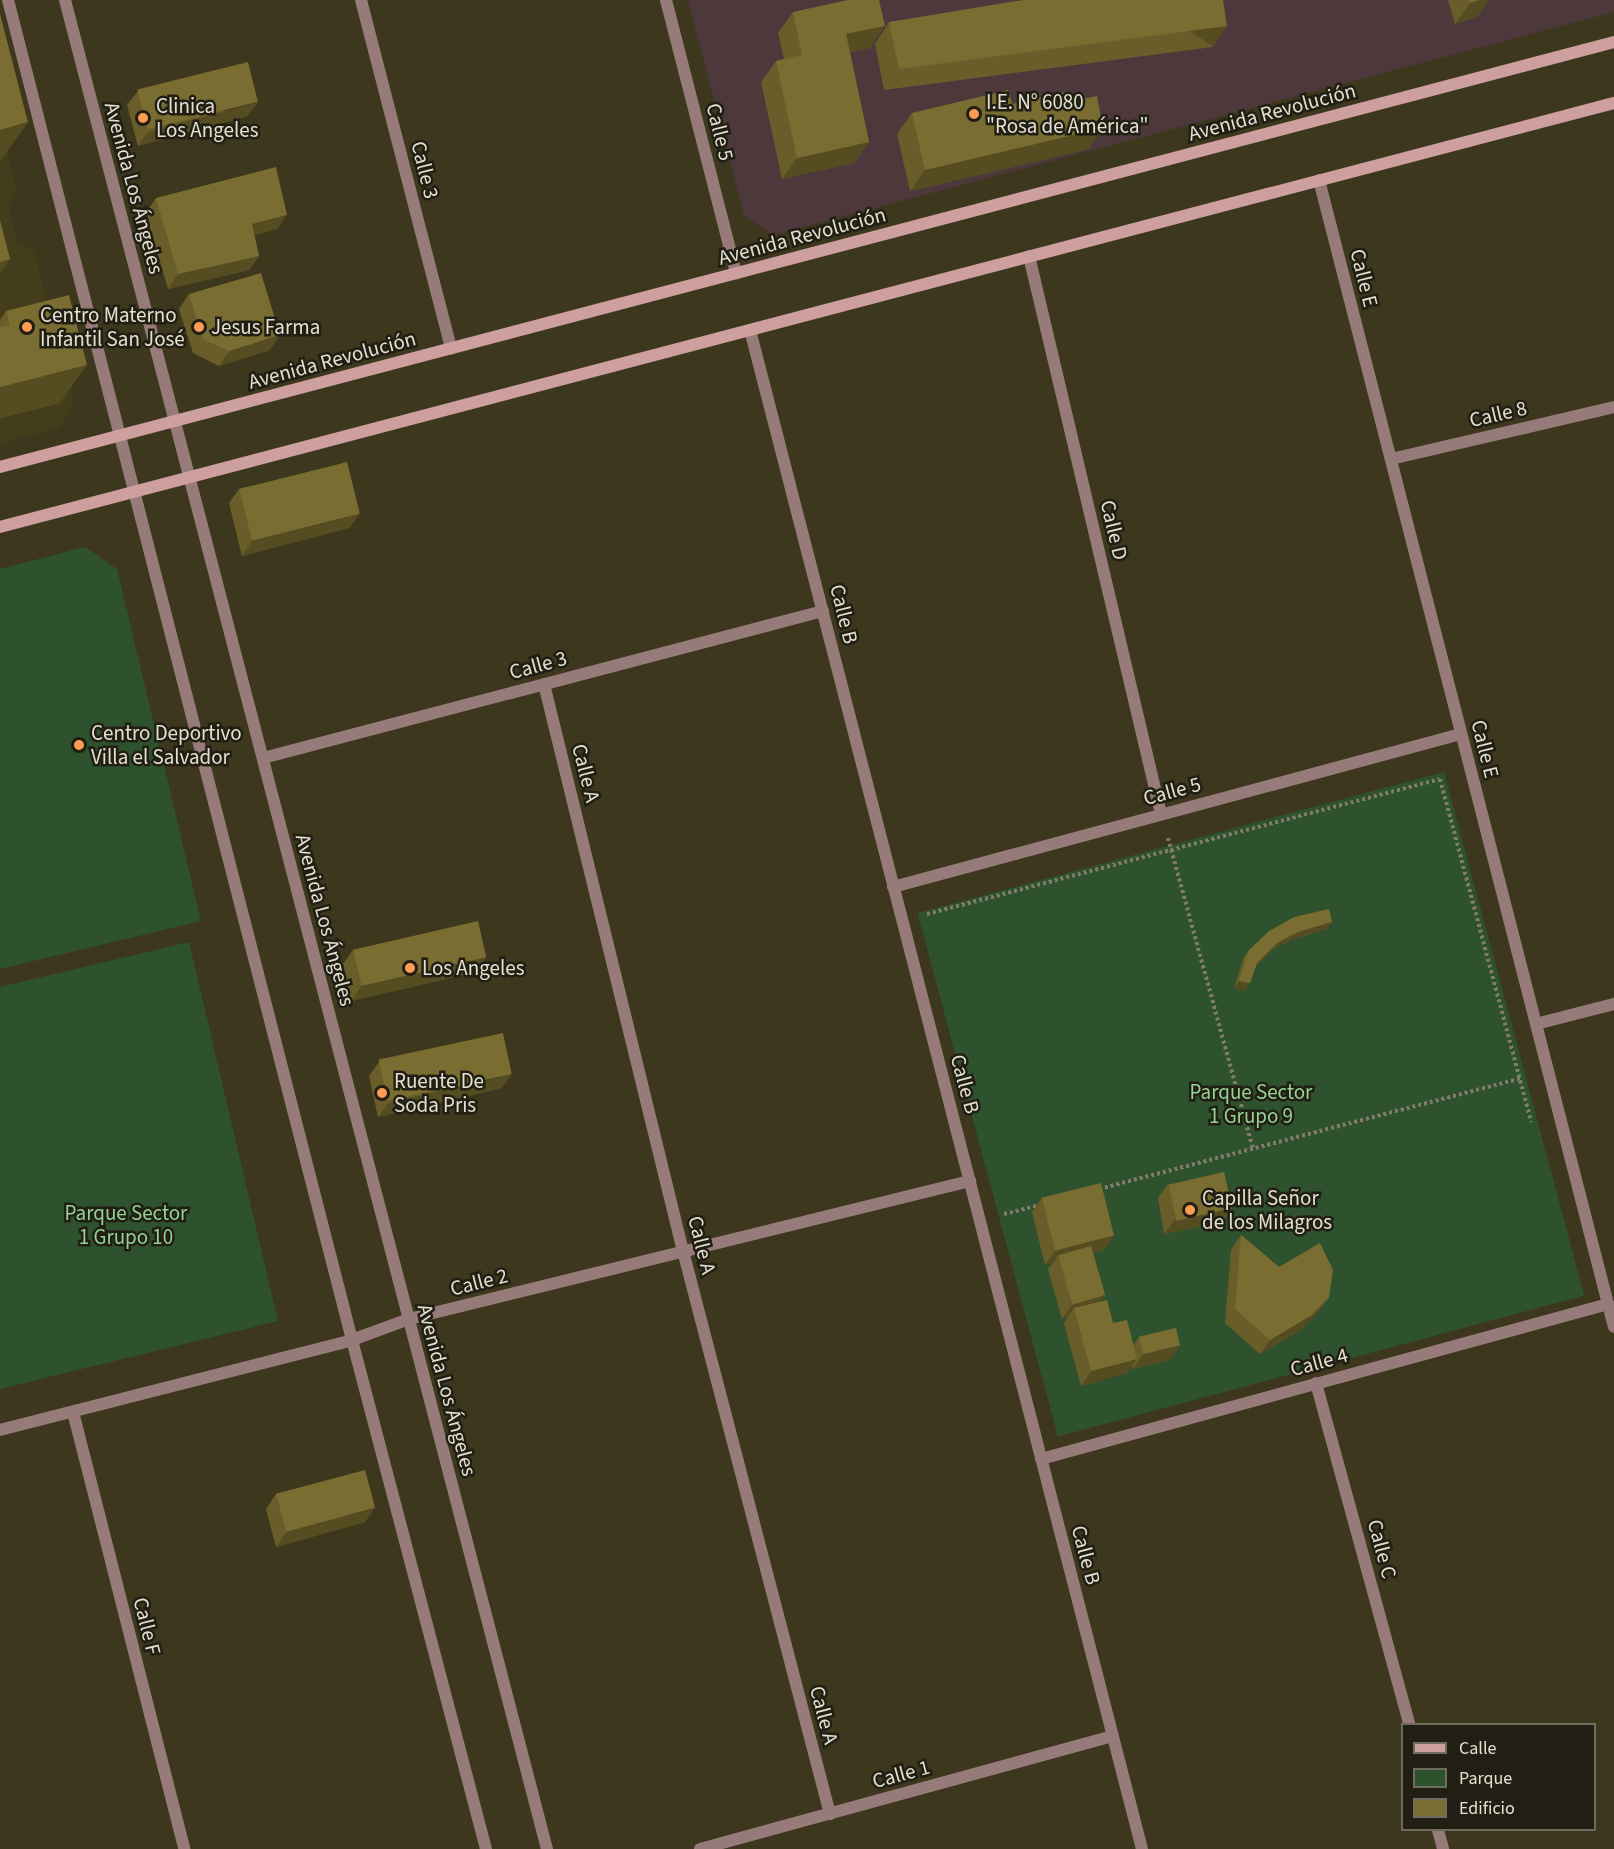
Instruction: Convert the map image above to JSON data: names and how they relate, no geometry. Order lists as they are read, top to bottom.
{
  "streets": {
    "main road": ["Avenida Revolución"],
    "street": [
      "Calle 5",
      "Calle 3",
      "Avenida Los Ángeles",
      "Calle E",
      "Calle 8",
      "Calle D",
      "Calle B",
      "Calle A",
      "Calle 2",
      "Calle 4",
      "Calle C",
      "Calle F",
      "Calle 1"
    ]
  },
  "crossings": [
    ["Avenida Revolución", "Calle 5"],
    ["Avenida Revolución", "Calle 3"],
    ["Avenida Revolución", "Avenida Los Ángeles"],
    ["Calle 5", "Calle E"],
    ["Calle 5", "Calle D"],
    ["Calle 5", "Calle B"],
    ["Calle 3", "Avenida Los Ángeles"],
    ["Calle 3", "Calle B"],
    ["Calle 3", "Calle A"],
    ["Avenida Los Ángeles", "Calle 2"],
    ["Calle E", "Calle 8"],
    ["Calle E", "Calle 4"],
    ["Calle B", "Calle 2"],
    ["Calle B", "Calle 4"],
    ["Calle B", "Calle 1"],
    ["Calle A", "Calle 2"],
    ["Calle A", "Calle 1"],
    ["Calle 2", "Calle F"],
    ["Calle 4", "Calle C"]
  ],
  "parks": ["Parque Sector 1 Grupo 9", "Parque Sector 1 Grupo 10"],
  "places": [
    "I.E. N° 6080 \"Rosa de América\"",
    "Clinica Los Angeles",
    "Centro Materno Infantil San José",
    "Jesus Farma",
    "Centro Deportivo Villa el Salvador",
    "Los Angeles",
    "Ruente De Soda Pris",
    "Capilla Señor de los Milagros"
  ],
  "legend": ["Calle", "Parque", "Edificio"]
}
